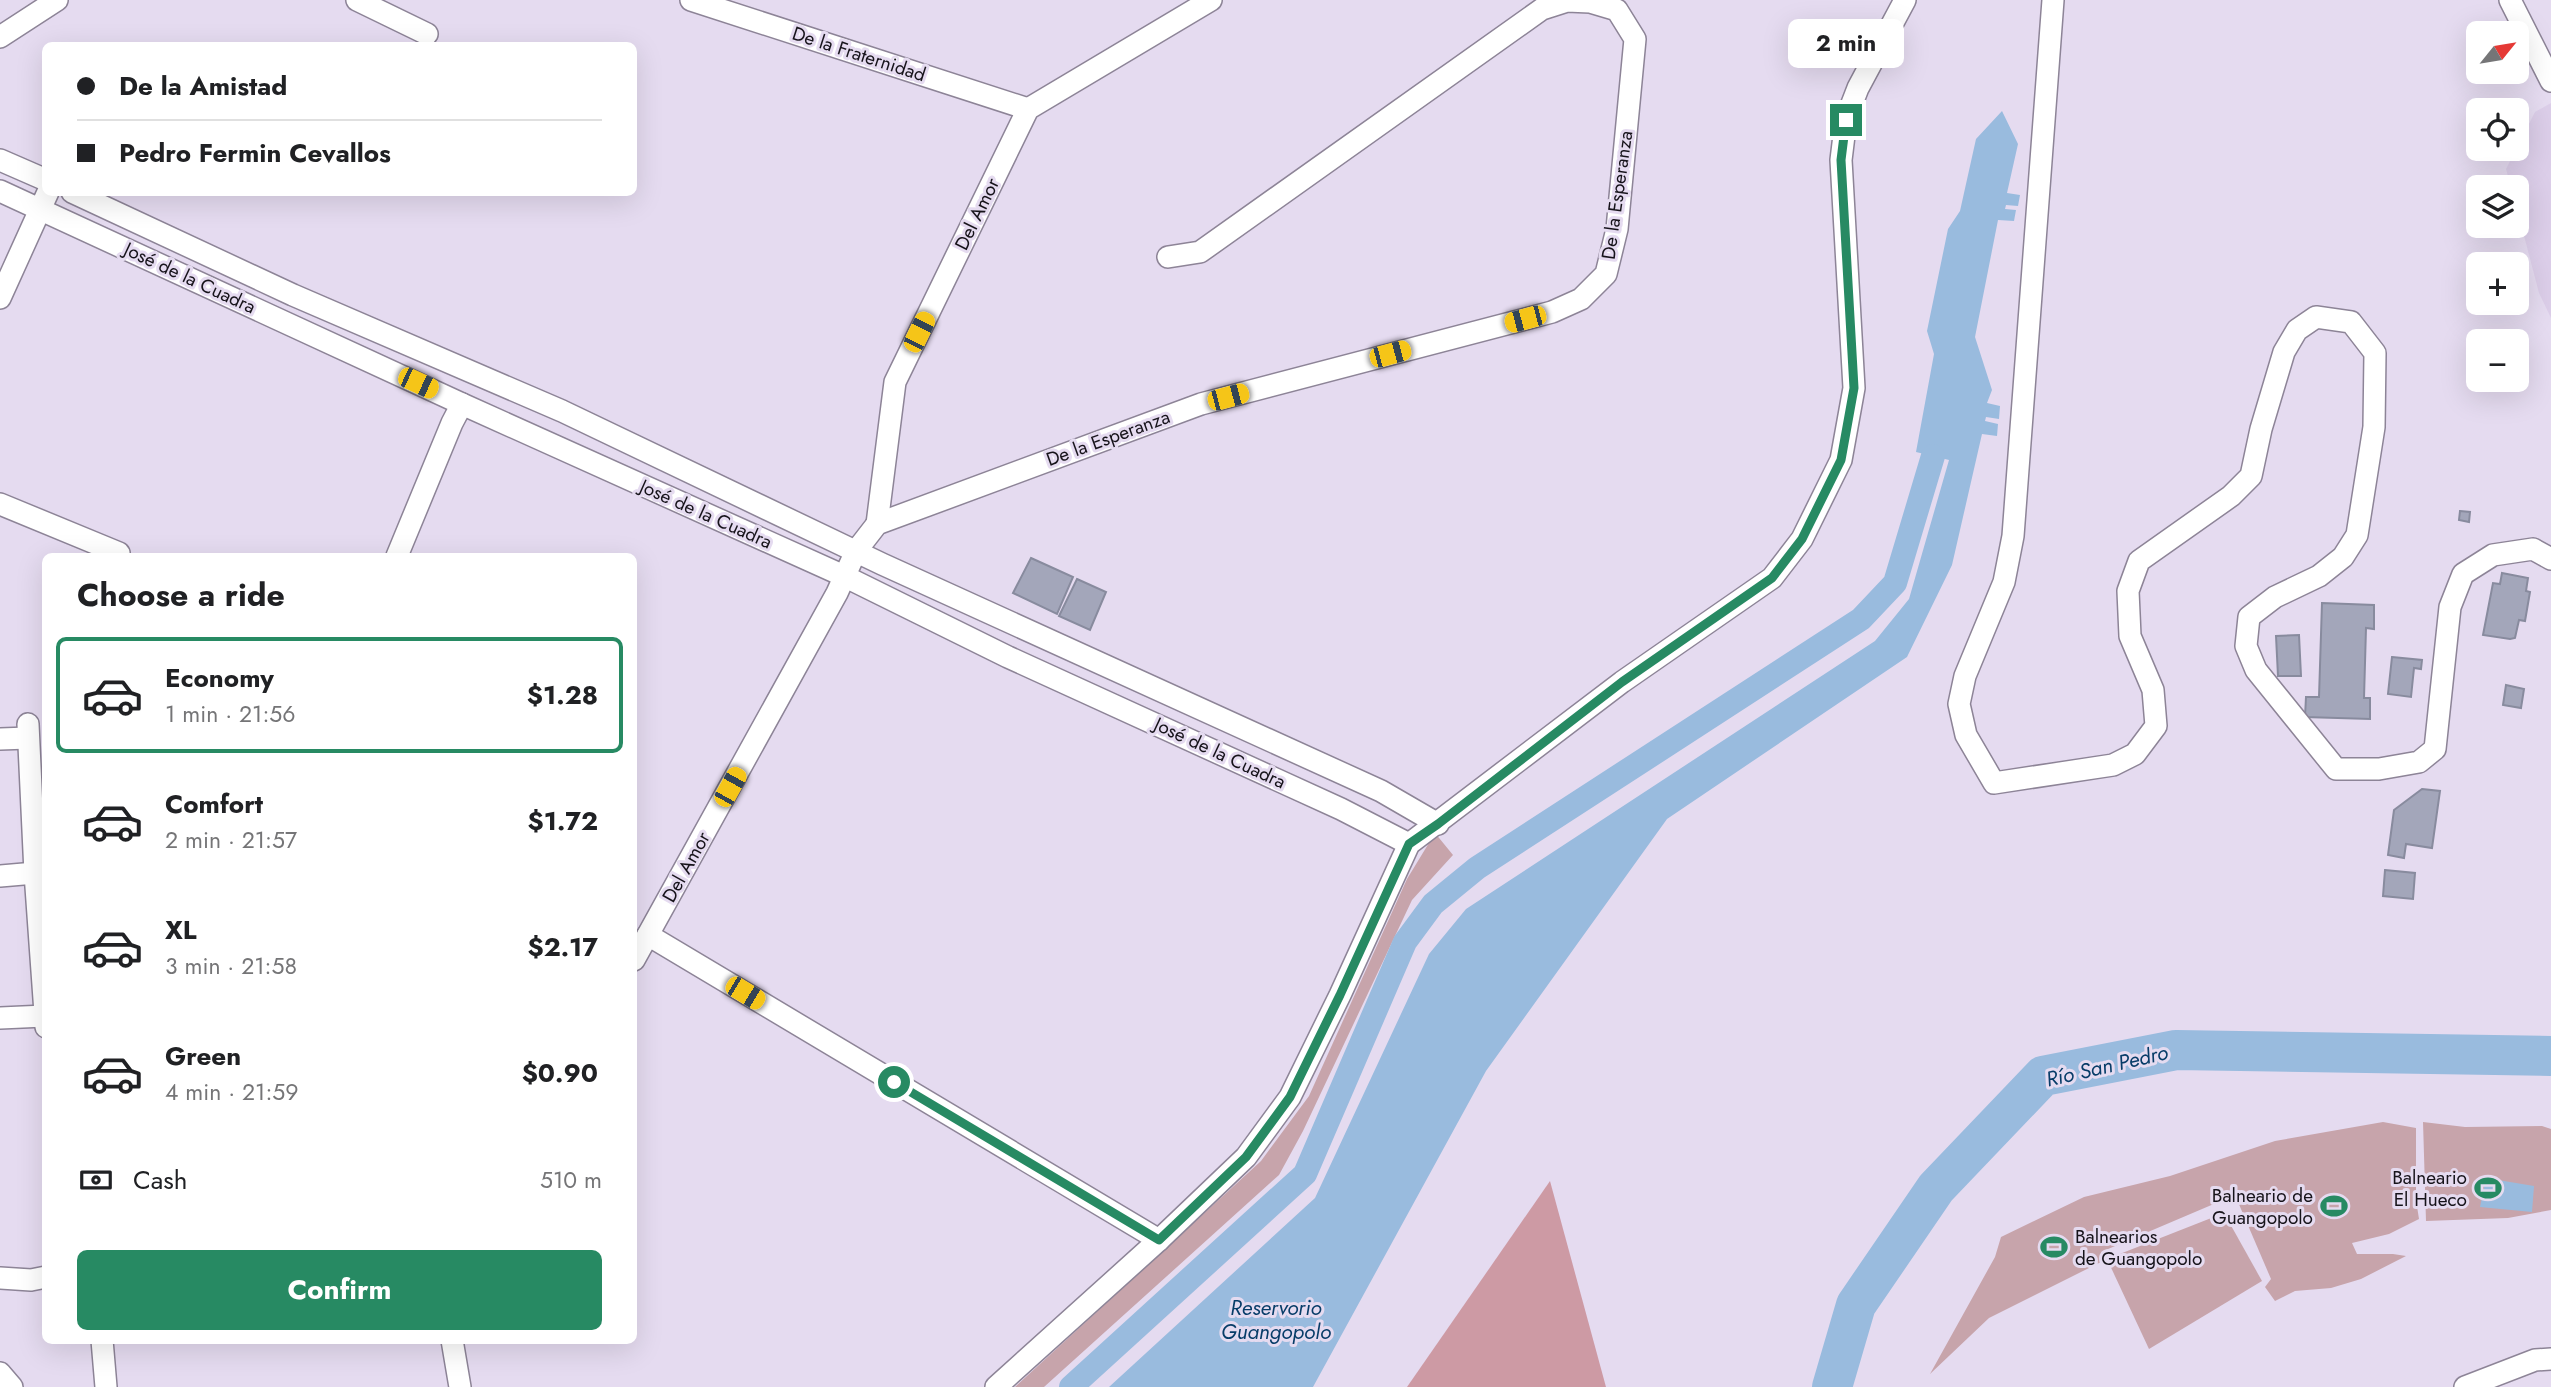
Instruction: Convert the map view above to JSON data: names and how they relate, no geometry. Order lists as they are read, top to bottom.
{
  "streets": {
    "street": [
      "De la Fraternidad",
      "De la Esperanza",
      "Del Amor",
      "José de la Cuadra"
    ]
  },
  "crossings": [
    ["De la Fraternidad", "Del Amor"],
    ["De la Esperanza", "Del Amor"],
    ["Del Amor", "José de la Cuadra"]
  ],
  "water": ["Río San Pedro", "Reservorio Guangopolo"],
  "places": {
    "sports": ["Balneario El Hueco", "Balneario de Guangopolo", "Balnearios de Guangopolo"]
  },
  "north": "top right",
  "page": {
    "bubble": "2 min",
    "map_buttons": ["+", "−"],
    "banner": ["De la Amistad", "Pedro Fermin Cevallos"],
    "heading": "Choose a ride",
    "list": [
      {
        "name": "Economy",
        "note": "1 min · 21:56",
        "value": "$1.28"
      },
      {
        "name": "Comfort",
        "note": "2 min · 21:57",
        "value": "$1.72"
      },
      {
        "name": "XL",
        "note": "3 min · 21:58",
        "value": "$2.17"
      },
      {
        "name": "Green",
        "note": "4 min · 21:59",
        "value": "$0.90"
      }
    ],
    "pay": ["Cash", "510 m"],
    "buttons": "Confirm"
  }
}
